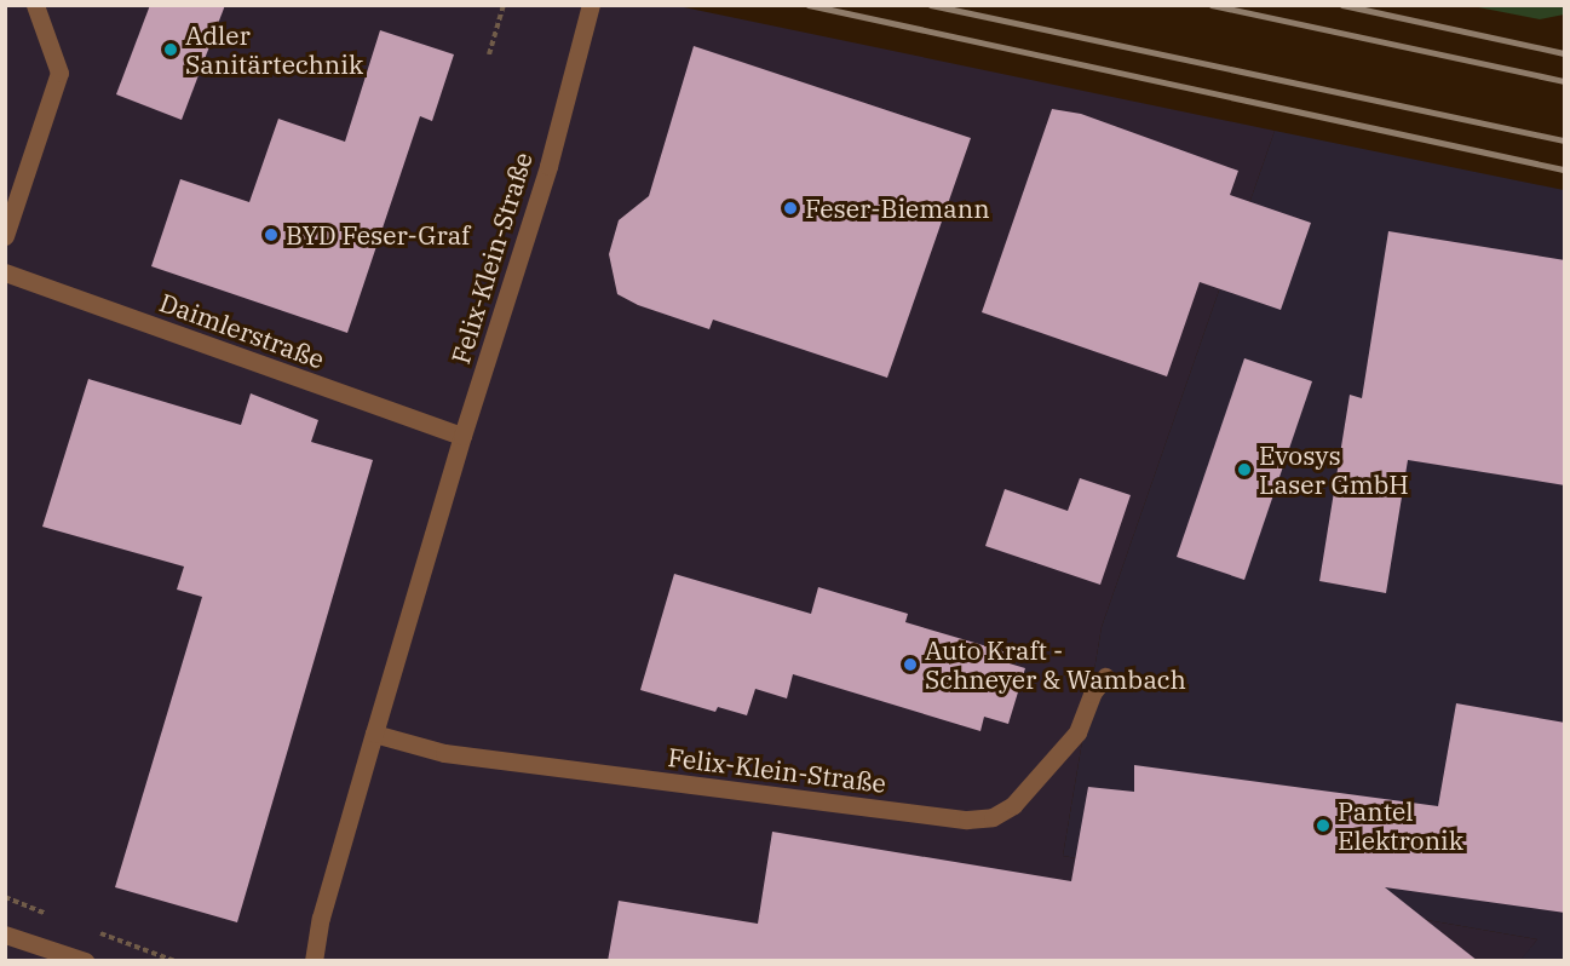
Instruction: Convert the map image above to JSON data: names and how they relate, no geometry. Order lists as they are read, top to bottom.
{
  "streets": {
    "street": ["Felix-Klein-Straße", "Daimlerstraße"]
  },
  "crossings": [
    ["Felix-Klein-Straße", "Daimlerstraße"]
  ],
  "places": [
    "Adler Sanitärtechnik",
    "Feser-Biemann",
    "BYD Feser-Graf",
    "Evosys Laser GmbH",
    "Auto Kraft - Schneyer & Wambach",
    "Pantel Elektronik"
  ]
}
